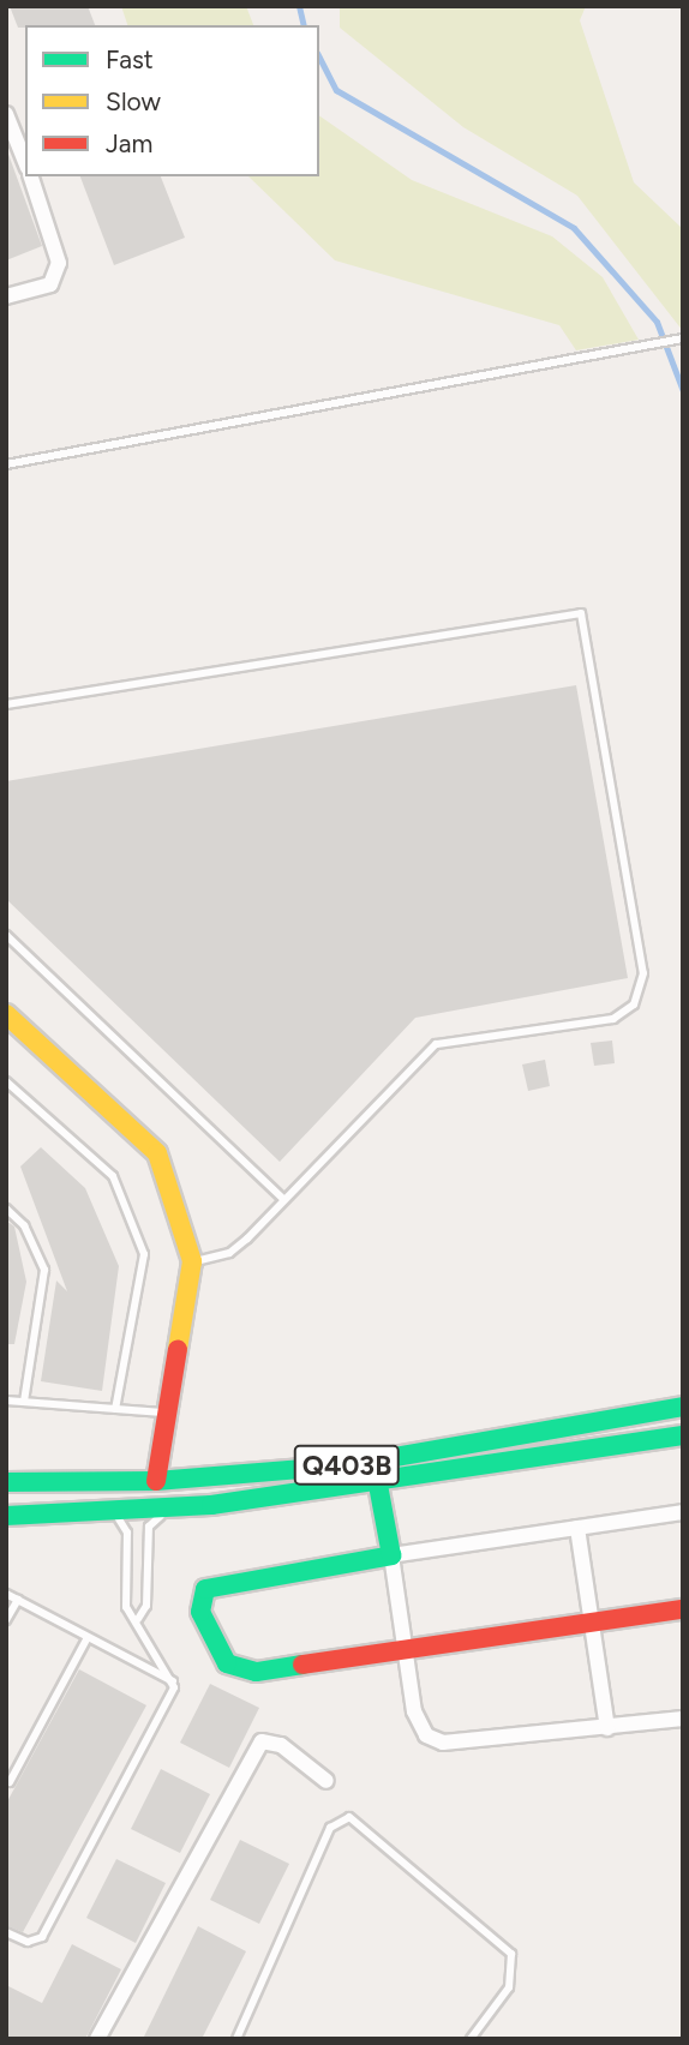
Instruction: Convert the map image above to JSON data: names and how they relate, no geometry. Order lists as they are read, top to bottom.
{
  "streets": {
    "main road": ["Q403B"]
  },
  "legend": ["Fast", "Slow", "Jam"]
}
